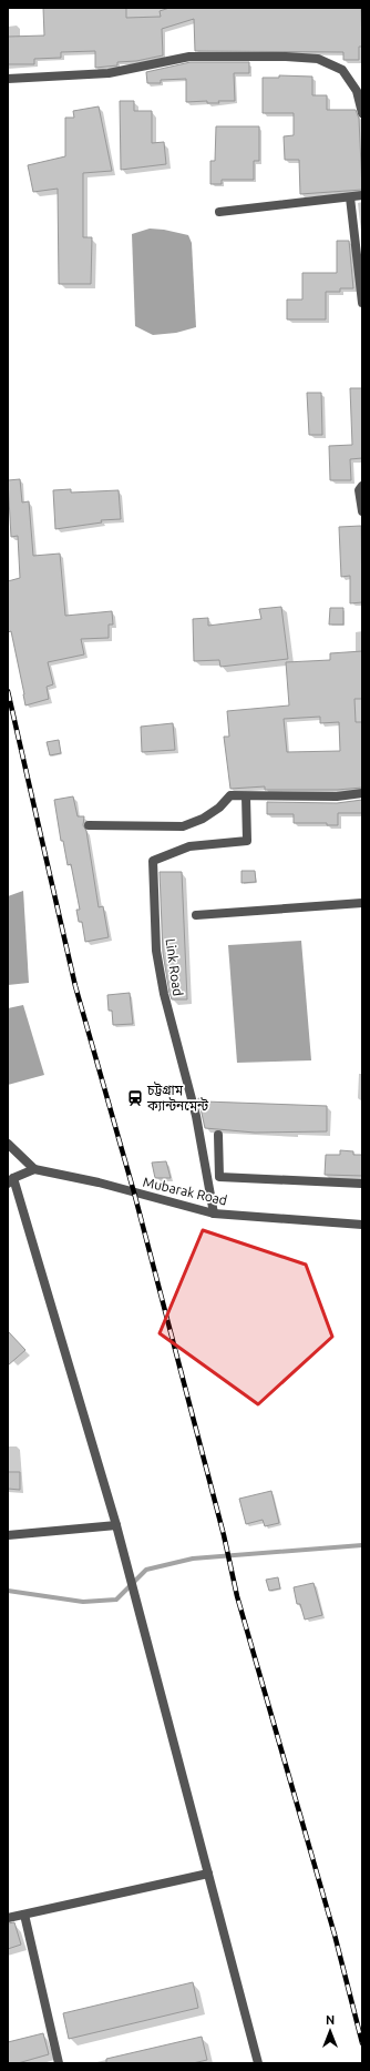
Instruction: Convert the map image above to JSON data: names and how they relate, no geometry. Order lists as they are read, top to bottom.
{
  "streets": {
    "street": ["Link Road", "Mubarak Road"]
  },
  "crossings": [
    ["Link Road", "Mubarak Road"]
  ],
  "places": {
    "station": ["চট্টগ্রাম ক্যান্টনমেন্ট"]
  },
  "north": "top"
}
